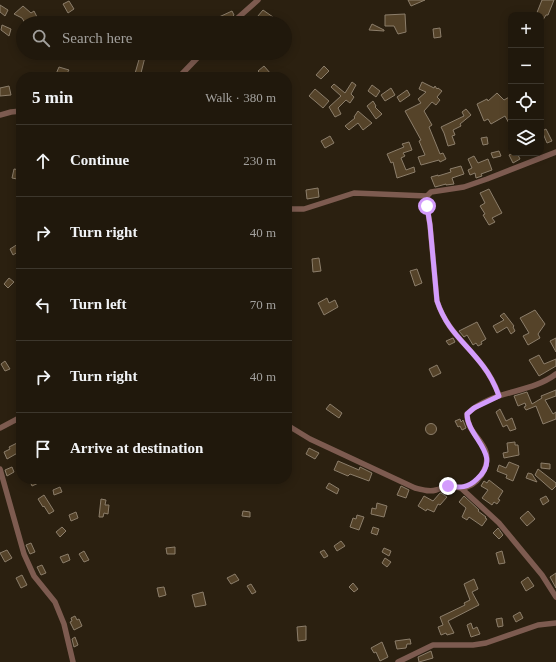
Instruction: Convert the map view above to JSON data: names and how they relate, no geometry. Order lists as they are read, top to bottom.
{
  "page": {
    "map_buttons": ["+", "−"],
    "search": "Search here",
    "heading": ["5 min", "Walk · 380 m"],
    "list": [
      ["Continue", "230 m"],
      ["Turn right", "40 m"],
      ["Turn left", "70 m"],
      ["Turn right", "40 m"],
      "Arrive at destination"
    ]
  }
}
